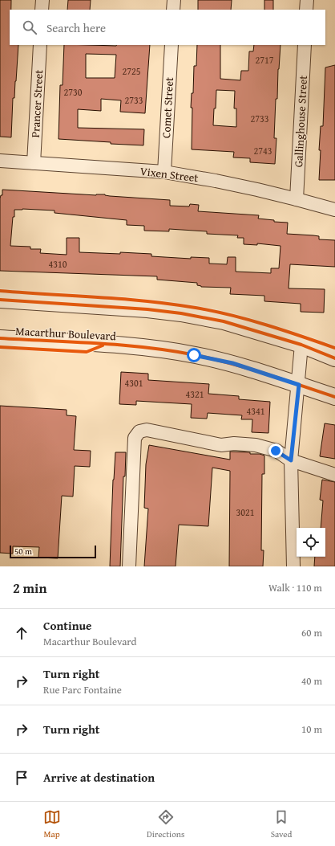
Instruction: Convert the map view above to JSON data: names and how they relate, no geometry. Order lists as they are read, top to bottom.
{
  "streets": {
    "street": [
      "Prancer Street",
      "Comet Street",
      "Gallinghouse Street",
      "Vixen Street",
      "Macarthur Boulevard"
    ]
  },
  "crossings": [
    ["Prancer Street", "Vixen Street"],
    ["Comet Street", "Vixen Street"],
    ["Gallinghouse Street", "Vixen Street"]
  ],
  "house_numbers": [
    "2717",
    "2725",
    "2730",
    "2733",
    "2733",
    "2743",
    "4310",
    "4301",
    "4321",
    "4341",
    "3021"
  ],
  "scale_bar": "50 m",
  "page": {
    "search": "Search here",
    "scale": "50 m",
    "heading": ["2 min", "Walk · 110 m"],
    "list": [
      ["Continue", "Macarthur Boulevard", "60 m"],
      ["Turn right", "Rue Parc Fontaine", "40 m"],
      ["Turn right", "10 m"],
      "Arrive at destination"
    ],
    "nav": ["Map", "Directions", "Saved"]
  }
}
